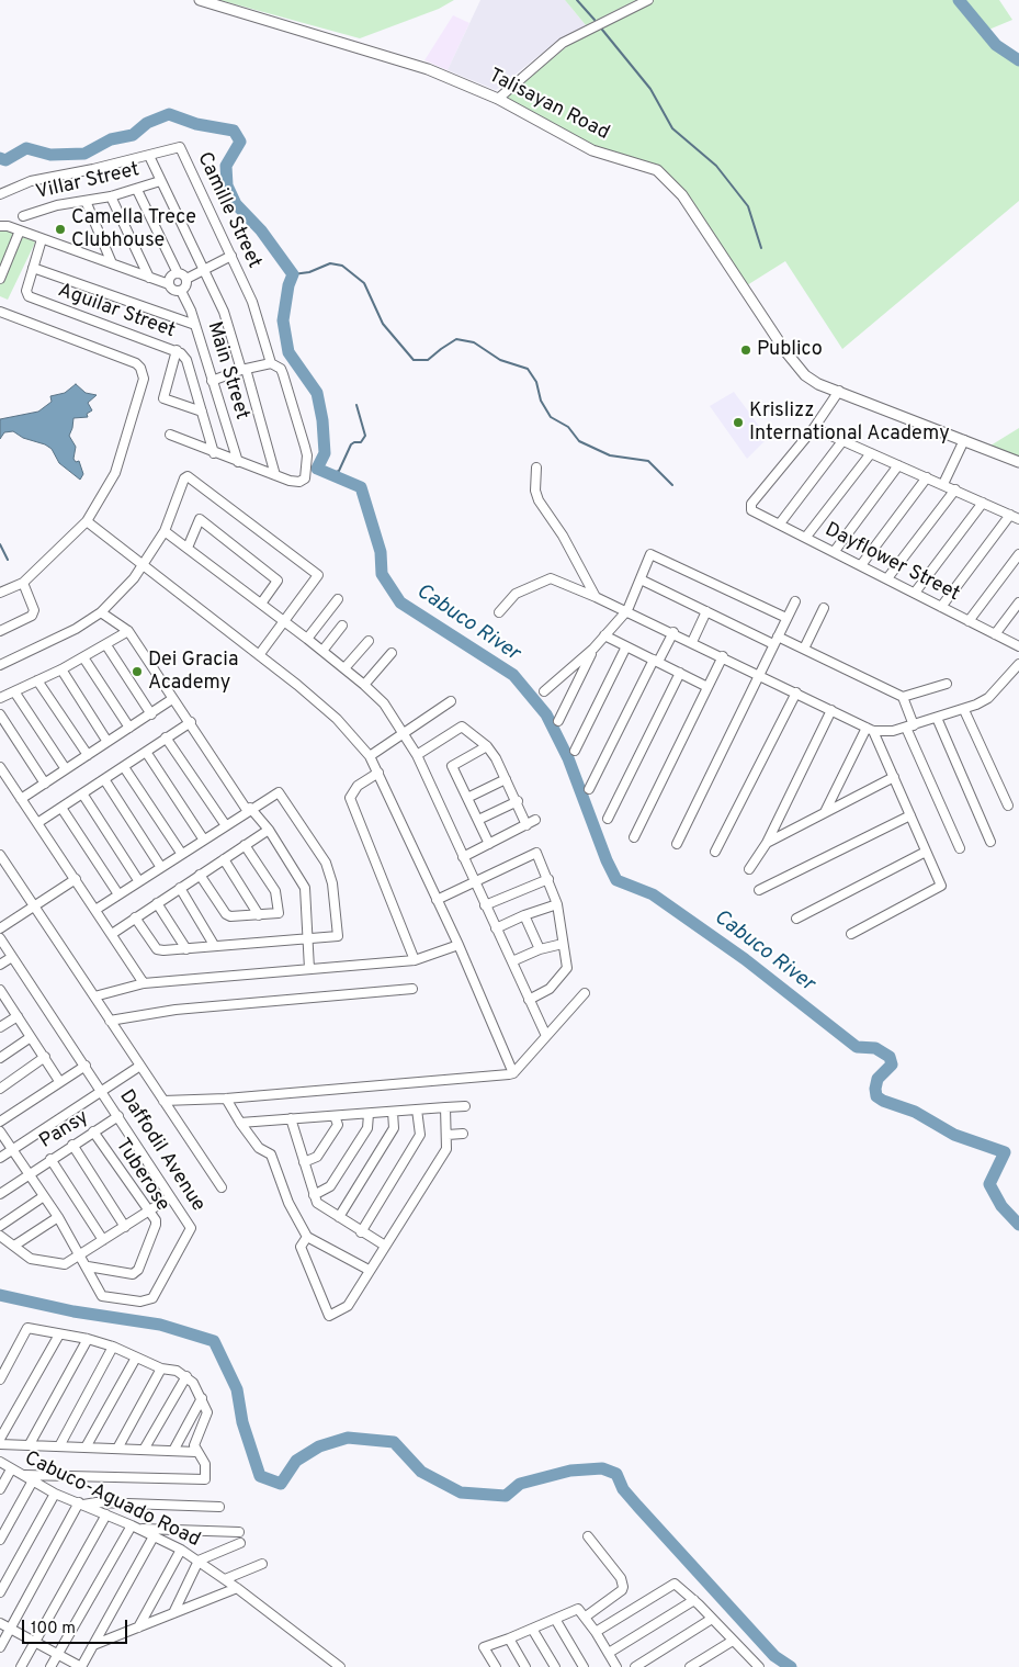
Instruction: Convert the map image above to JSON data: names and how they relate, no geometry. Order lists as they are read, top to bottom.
{
  "streets": {
    "main road": ["Talisayan Road"],
    "street": [
      "Villar Street",
      "Camille Street",
      "Aguilar Street",
      "Main Street",
      "Dayflower Street",
      "Pansy",
      "Daffodil Avenue",
      "Tuberose",
      "Cabuco-Aguado Road"
    ]
  },
  "crossings": [
    ["Pansy", "Daffodil Avenue"],
    ["Pansy", "Tuberose"],
    ["Daffodil Avenue", "Tuberose"]
  ],
  "water": ["Cabuco River"],
  "places": [
    "Camella Trece Clubhouse",
    "Publico",
    "Krislizz International Academy",
    "Dei Gracia Academy"
  ],
  "scale_bar": "100 m"
}
